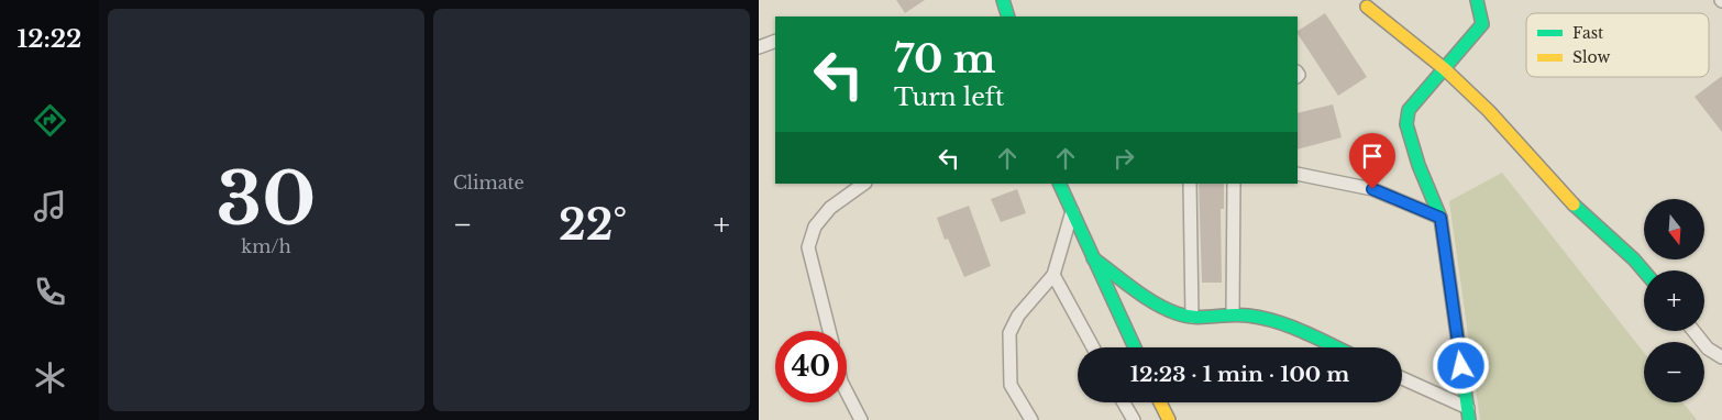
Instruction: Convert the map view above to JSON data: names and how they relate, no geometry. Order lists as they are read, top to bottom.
{
  "legend": ["Fast", "Slow"],
  "north": "bottom",
  "page": {
    "tabs": "12:22",
    "tile": [
      ["30", "km/h"],
      "Climate"
    ],
    "turn": ["70 m", "Turn left"],
    "map_buttons": ["+", "−"],
    "heat": ["−", "22°", "+"],
    "limit": "40",
    "trip": "12:23 · 1 min · 100 m"
  }
}
